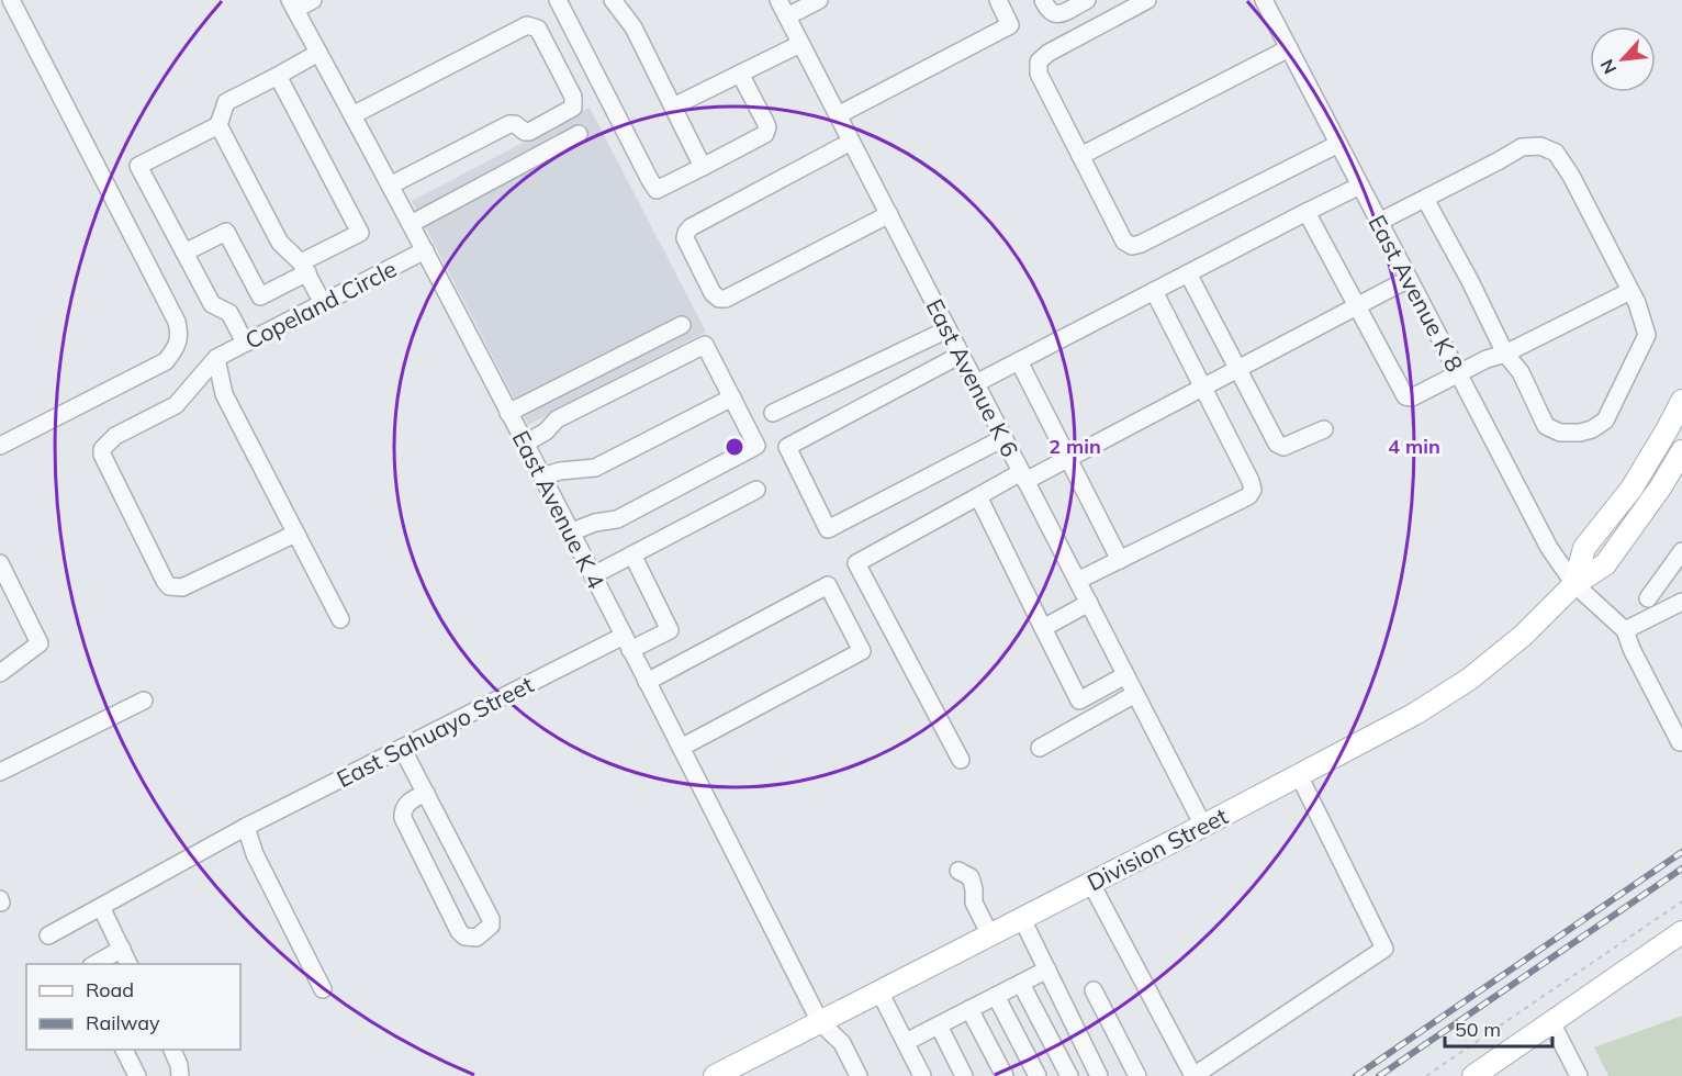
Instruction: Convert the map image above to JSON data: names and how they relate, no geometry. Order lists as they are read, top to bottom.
{
  "streets": {
    "main road": ["Division Street"],
    "street": [
      "East Avenue K 8",
      "Copeland Circle",
      "East Avenue K 6",
      "East Avenue K 4",
      "East Sahuayo Street"
    ]
  },
  "crossings": [
    ["East Avenue K 8", "Division Street"],
    ["Copeland Circle", "East Avenue K 4"],
    ["East Avenue K 6", "Division Street"],
    ["East Avenue K 4", "East Sahuayo Street"],
    ["East Avenue K 4", "Division Street"]
  ],
  "legend": ["Road", "Railway"],
  "scale_bar": "50 m",
  "north": "bottom left",
  "rings": ["2 min", "4 min"]
}
